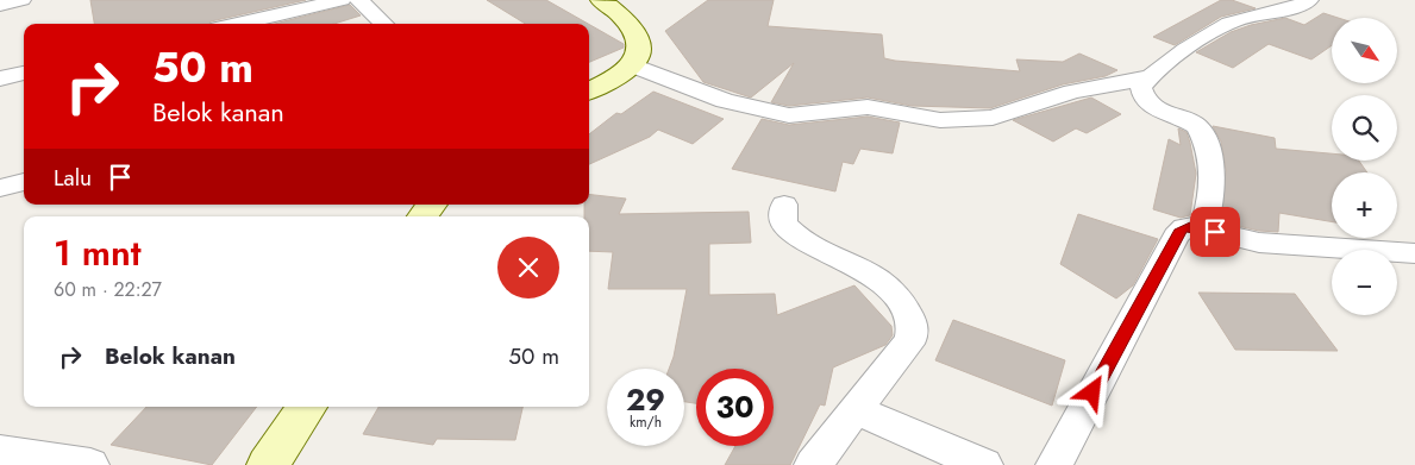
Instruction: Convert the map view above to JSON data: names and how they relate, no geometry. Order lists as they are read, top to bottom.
{
  "north": "bottom right",
  "page": {
    "map_buttons": ["+", "−"],
    "turn": ["50 m", "Belok kanan"],
    "then": "Lalu",
    "heading": ["1 mnt", "60 m · 22:27"],
    "list": [
      {
        "name": "Belok kanan",
        "value": "50 m"
      }
    ],
    "speed": "29 km/h",
    "limit": "30"
  }
}
